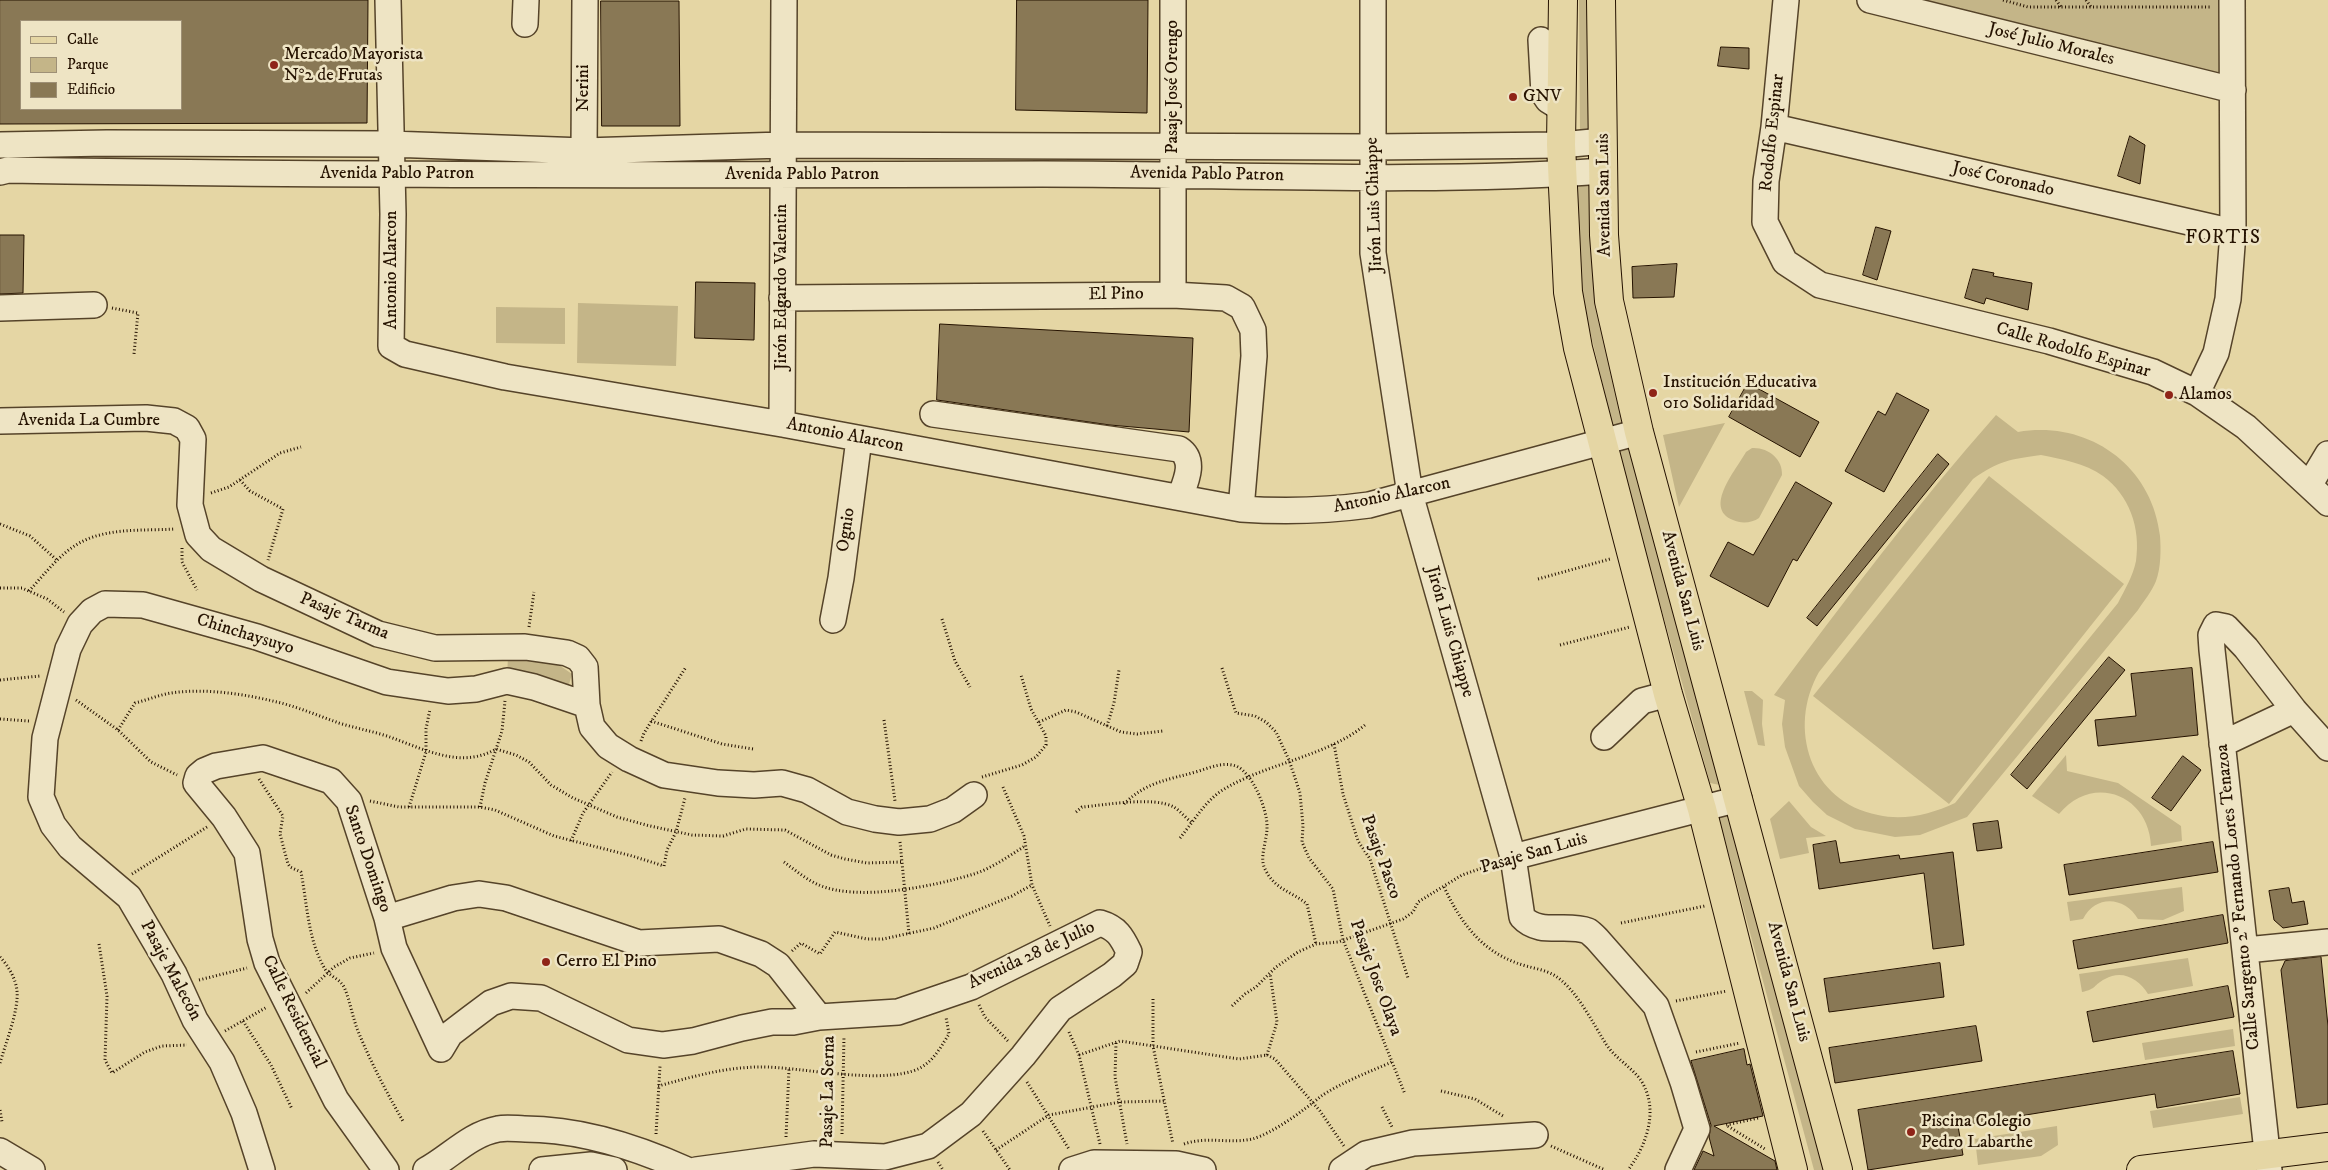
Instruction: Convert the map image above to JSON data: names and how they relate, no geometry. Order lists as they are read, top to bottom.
{
  "streets": {
    "main road": ["Avenida San Luis"],
    "street": [
      "José Julio Morales",
      "Pasaje José Orengo",
      "Nerini",
      "Rodolfo Espinar",
      "Avenida Pablo Patron",
      "José Coronado",
      "Jirón Luis Chiappe",
      "Antonio Alarcon",
      "Jirón Edgardo Valentin",
      "El Pino",
      "Calle Rodolfo Espinar",
      "Avenida La Cumbre",
      "Ognio",
      "Pasaje Tarma",
      "Chinchaysuyo",
      "Pasaje San Luis",
      "Santo Domingo",
      "Calle Sargento 2º Fernando Lores Tenazoa",
      "Avenida 28 de Julio",
      "Pasaje Malecón",
      "Calle Residencial"
    ],
    "path": ["Pasaje Pasco", "Pasaje Jose Olaya", "Pasaje La Serna"]
  },
  "crossings": [
    ["Pasaje José Orengo", "Avenida Pablo Patron"],
    ["Pasaje José Orengo", "El Pino"],
    ["Nerini", "Avenida Pablo Patron"],
    ["Rodolfo Espinar", "José Coronado"],
    ["Rodolfo Espinar", "Calle Rodolfo Espinar"],
    ["Avenida Pablo Patron", "Avenida San Luis"],
    ["Avenida Pablo Patron", "Jirón Luis Chiappe"],
    ["Avenida Pablo Patron", "Antonio Alarcon"],
    ["Avenida Pablo Patron", "Jirón Edgardo Valentin"],
    ["Avenida San Luis", "Antonio Alarcon"],
    ["Avenida San Luis", "Pasaje San Luis"],
    ["Jirón Luis Chiappe", "Antonio Alarcon"],
    ["Jirón Luis Chiappe", "Pasaje San Luis"],
    ["Antonio Alarcon", "Jirón Edgardo Valentin"],
    ["Antonio Alarcon", "El Pino"],
    ["Antonio Alarcon", "Ognio"],
    ["Jirón Edgardo Valentin", "El Pino"],
    ["Avenida La Cumbre", "Pasaje Tarma"],
    ["Pasaje Tarma", "Chinchaysuyo"],
    ["Chinchaysuyo", "Pasaje Malecón"],
    ["Pasaje San Luis", "Pasaje Pasco"],
    ["Pasaje San Luis", "Pasaje Jose Olaya"],
    ["Santo Domingo", "Avenida 28 de Julio"],
    ["Santo Domingo", "Calle Residencial"],
    ["Avenida 28 de Julio", "Pasaje La Serna"]
  ],
  "districts": ["FORTIS"],
  "places": [
    "Mercado Mayorista N°2 de Frutas",
    "GNV",
    "Institución Educativa 010 Solidaridad",
    "Alamos",
    "Cerro El Pino",
    "Piscina Colegio Pedro Labarthe"
  ],
  "legend": ["Calle", "Parque", "Edificio"]
}
